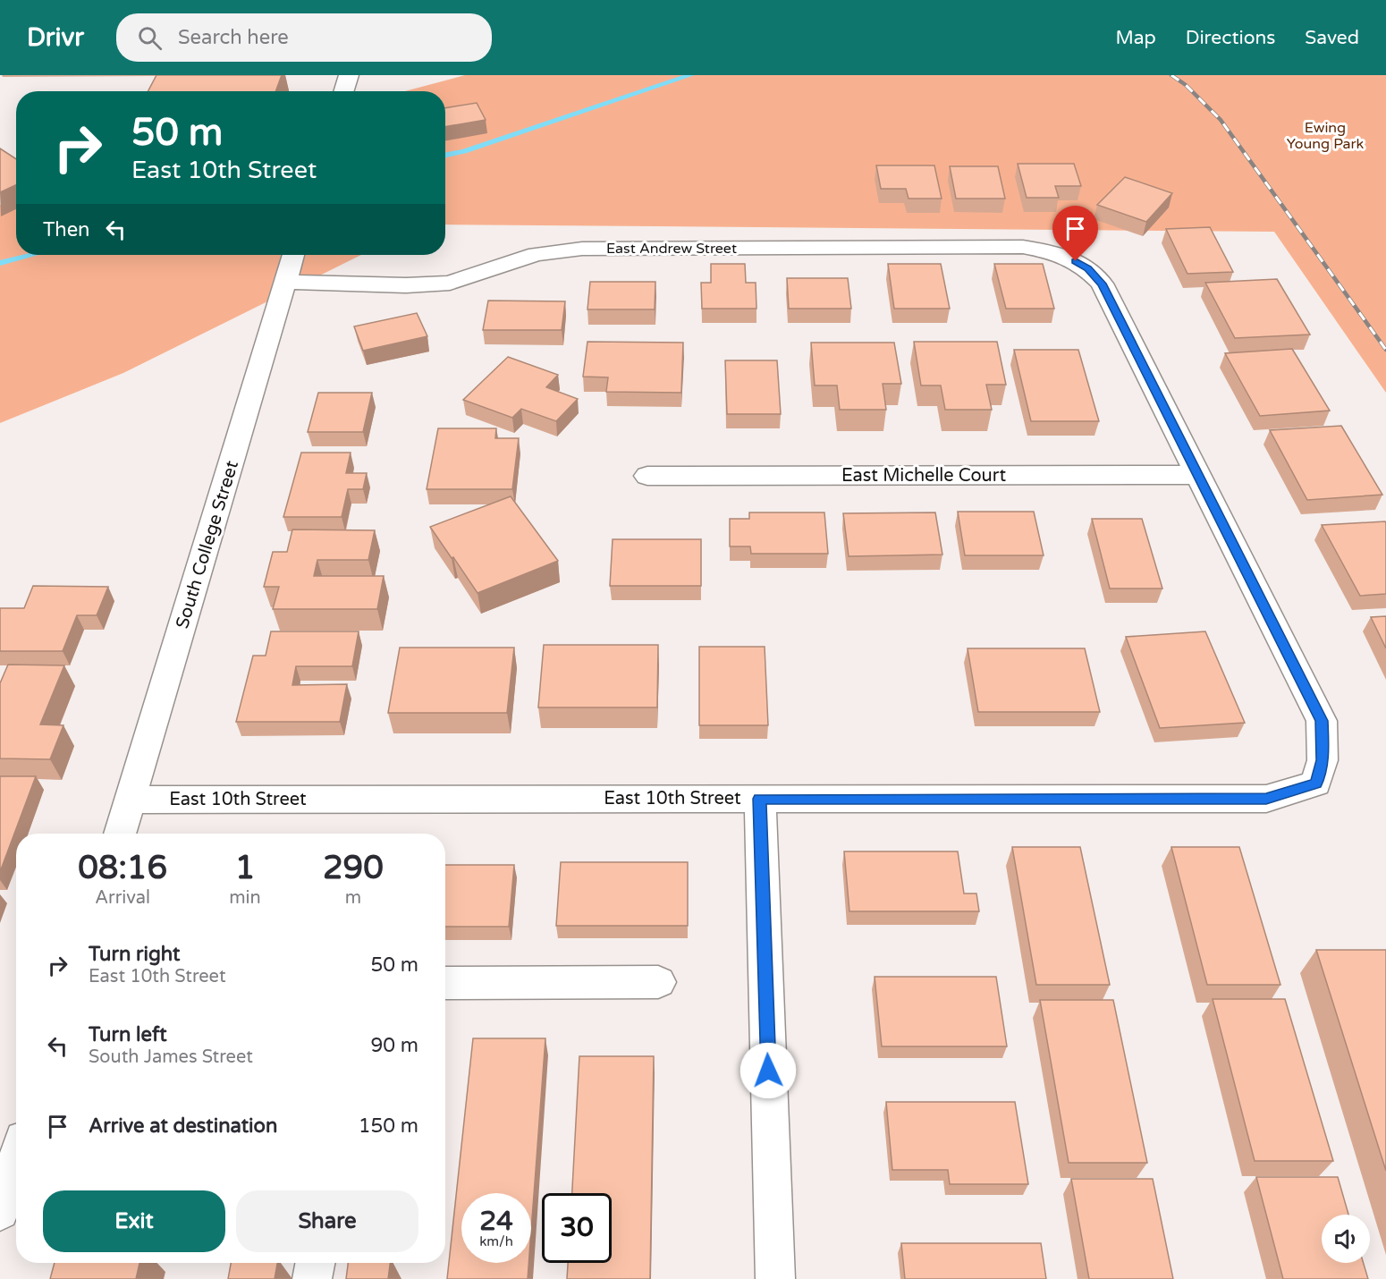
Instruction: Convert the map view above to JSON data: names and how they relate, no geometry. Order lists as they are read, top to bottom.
{
  "streets": {
    "street": [
      "East Andrew Street",
      "East Michelle Court",
      "South College Street",
      "East 10th Street"
    ]
  },
  "crossings": [
    ["East Andrew Street", "East Michelle Court"],
    ["East Andrew Street", "South College Street"],
    ["East Andrew Street", "East 10th Street"],
    ["East Michelle Court", "East 10th Street"],
    ["South College Street", "East 10th Street"]
  ],
  "parks": ["Ewing Young Park"],
  "page": {
    "header": "Drivr",
    "search": "Search here",
    "nav": ["Map", "Directions", "Saved"],
    "turn": ["50 m", "East 10th Street"],
    "then": "Then",
    "eta": [
      "08:16",
      "Arrival",
      "1",
      "min",
      "290",
      "m"
    ],
    "list": [
      {
        "name": "Turn right",
        "note": "East 10th Street",
        "value": "50 m"
      },
      {
        "name": "Turn left",
        "note": "South James Street",
        "value": "90 m"
      },
      {
        "name": "Arrive at destination",
        "value": "150 m"
      }
    ],
    "buttons": ["Exit", "Share"],
    "speed": "24 km/h",
    "limit": "30"
  }
}
